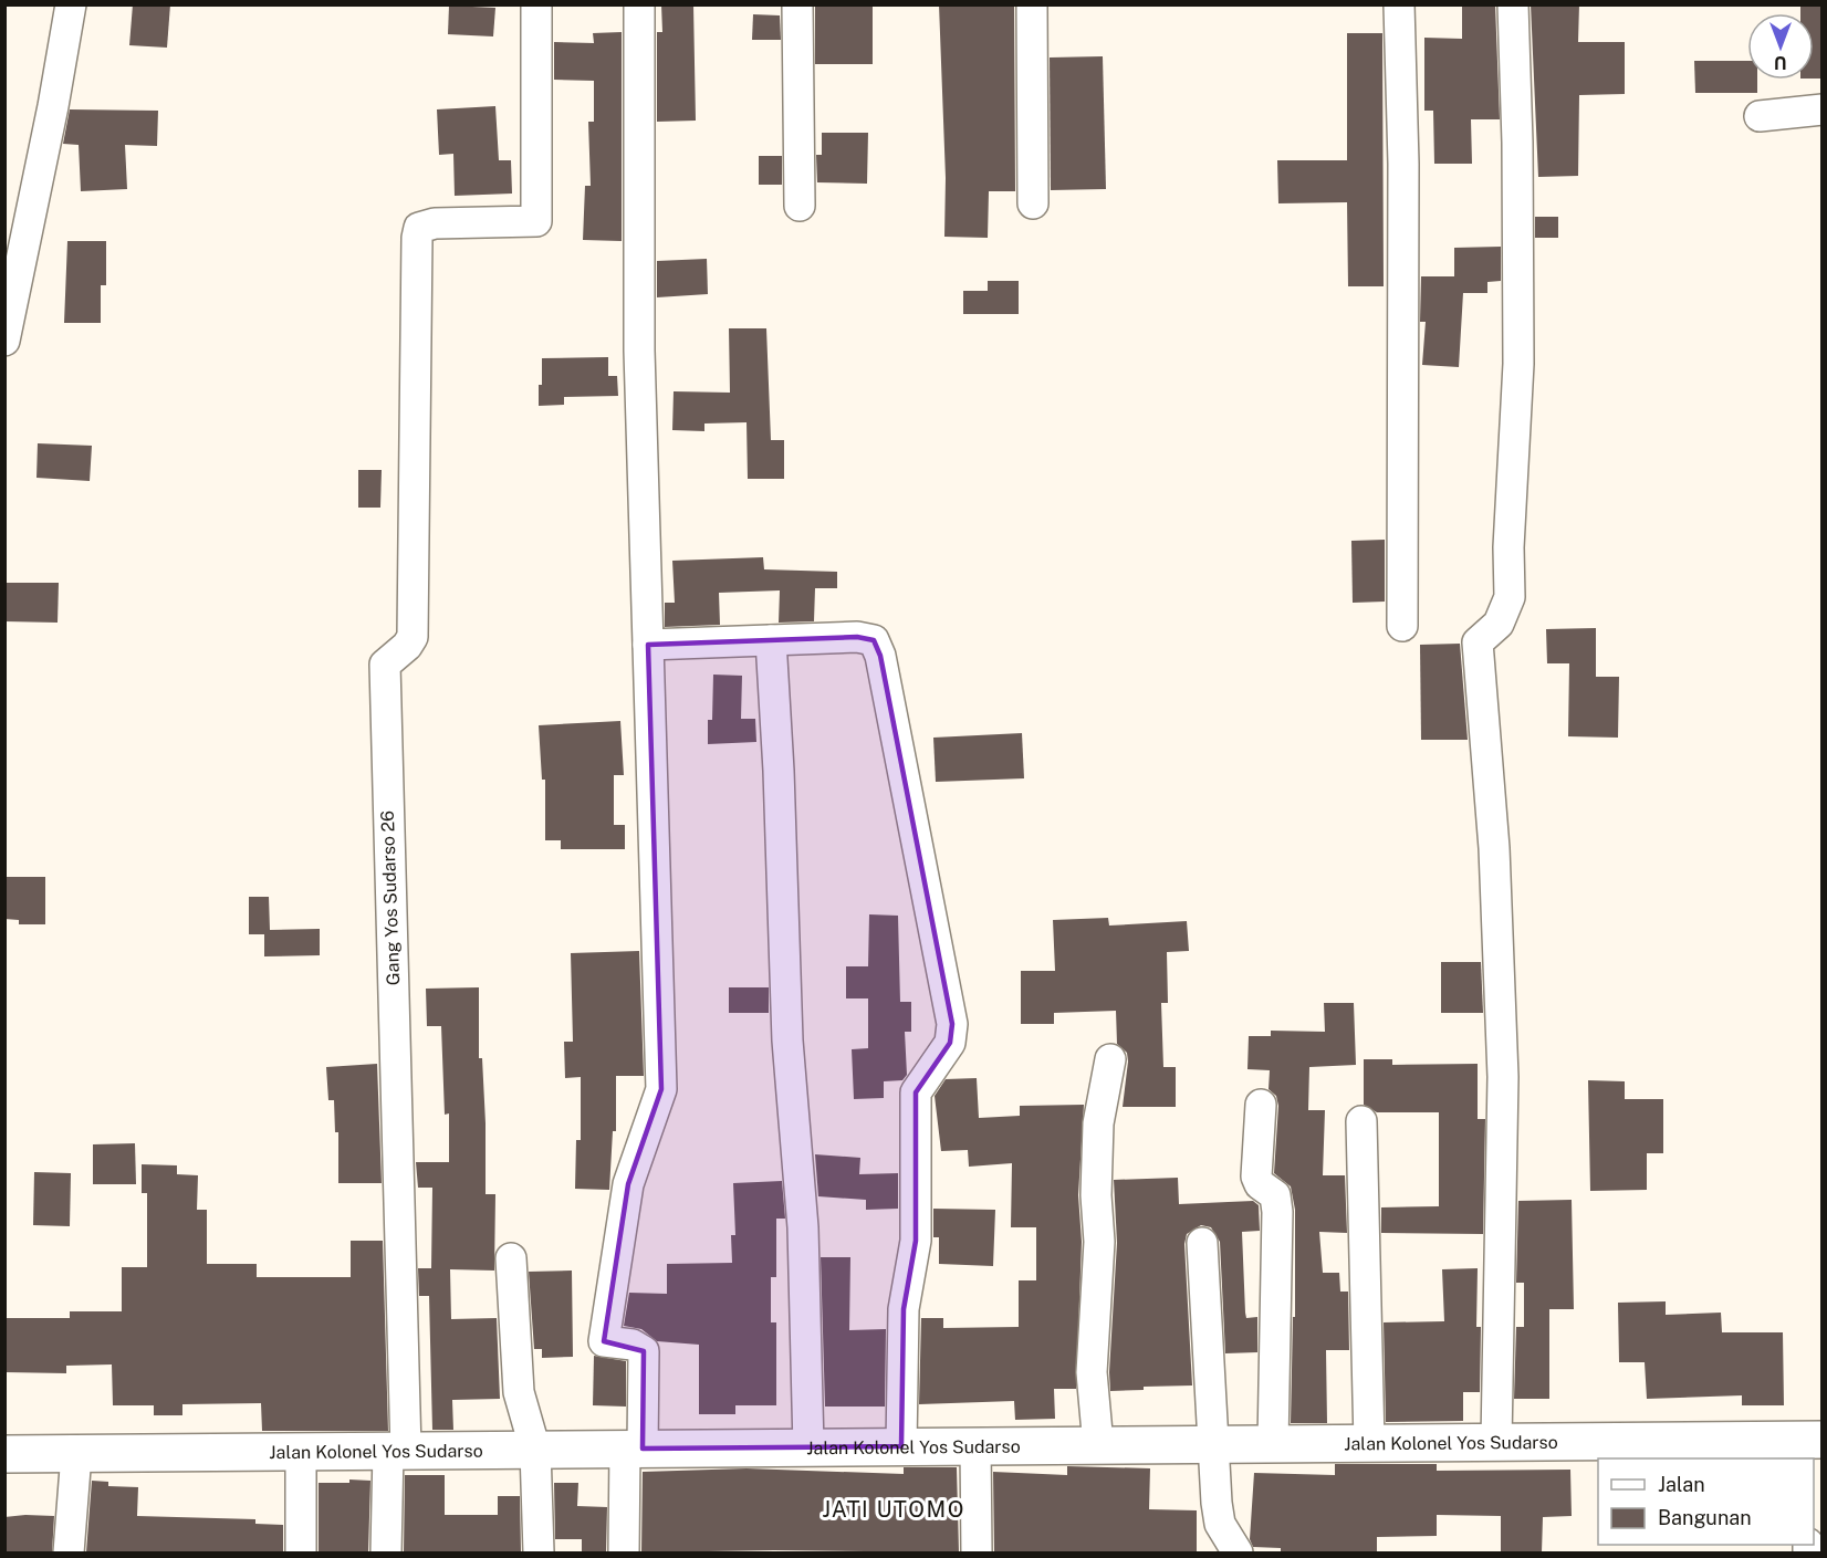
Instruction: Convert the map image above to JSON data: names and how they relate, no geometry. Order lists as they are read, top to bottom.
{
  "streets": {
    "street": ["Gang Yos Sudarso 26", "Jalan Kolonel Yos Sudarso"]
  },
  "crossings": [
    ["Gang Yos Sudarso 26", "Jalan Kolonel Yos Sudarso"]
  ],
  "districts": ["JATI UTOMO"],
  "legend": ["Jalan", "Bangunan"],
  "north": "bottom"
}
